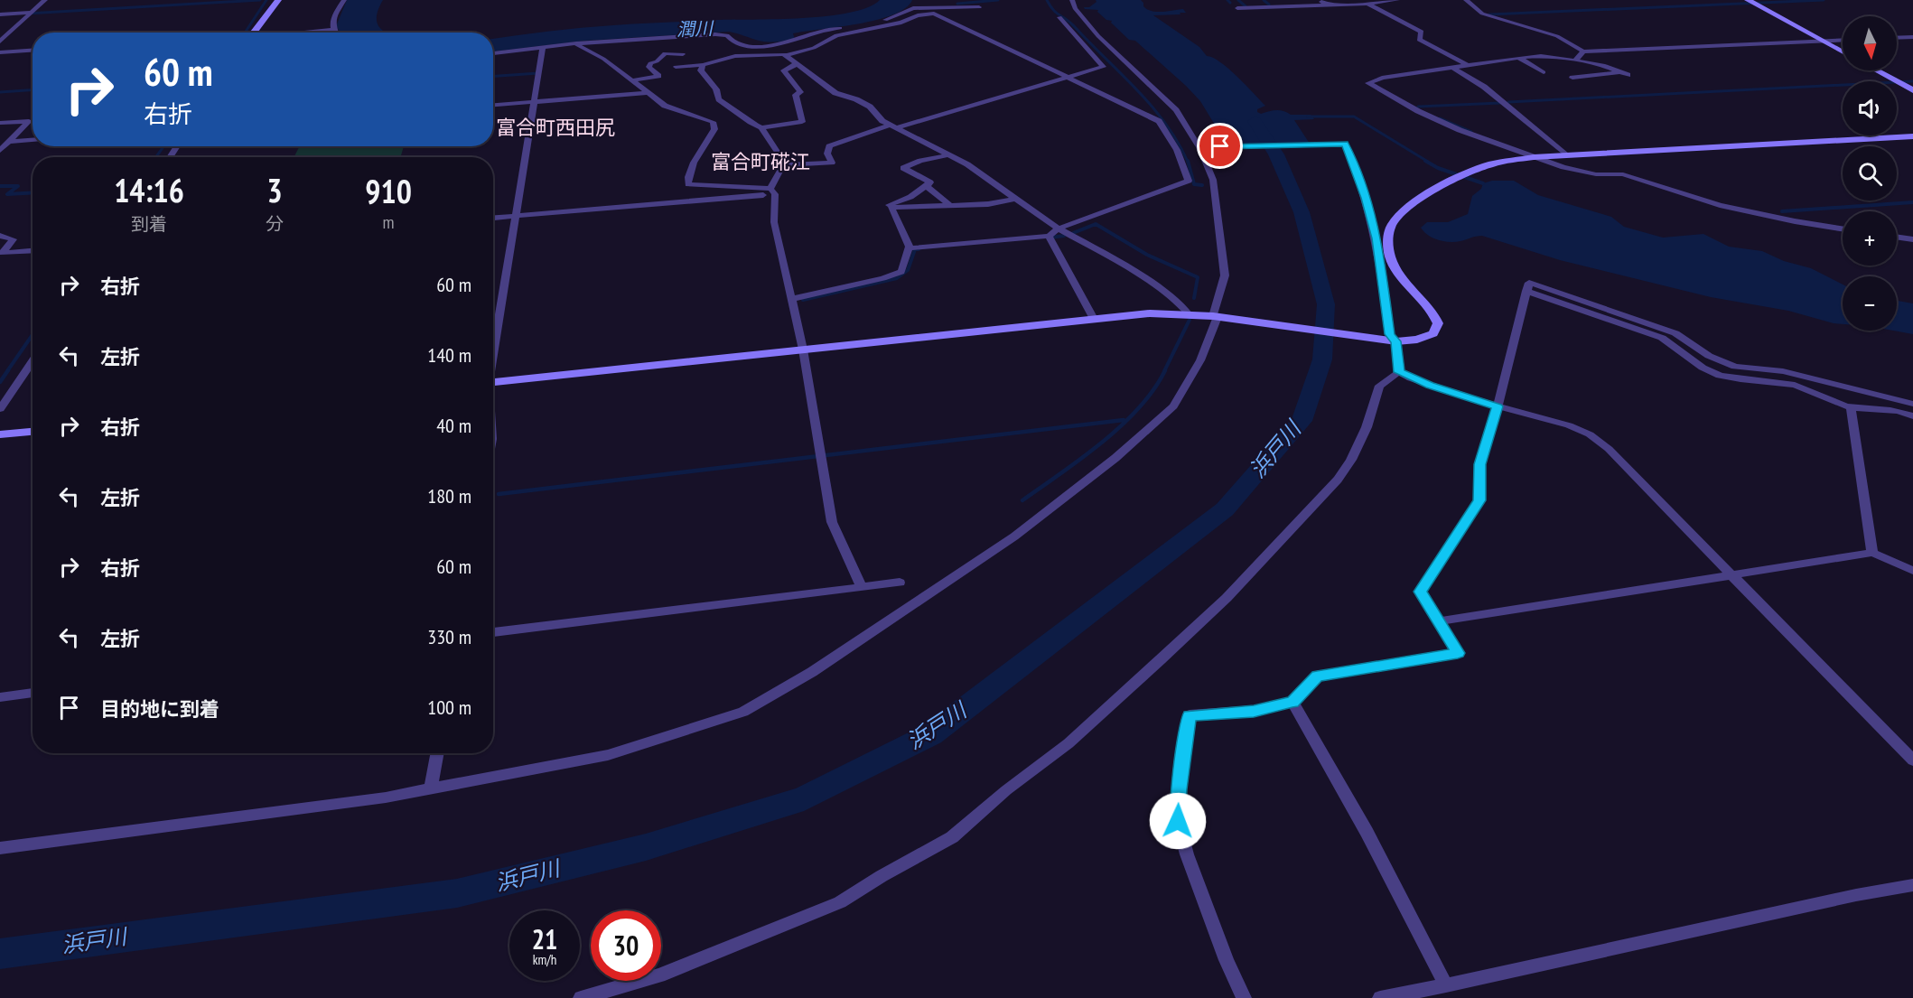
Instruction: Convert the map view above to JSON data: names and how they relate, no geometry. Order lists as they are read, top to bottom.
{
  "districts": ["富合町西田尻", "富合町硴江"],
  "water": ["潤川", "浜戸川"],
  "north": "bottom",
  "page": {
    "map_buttons": ["+", "−"],
    "turn": ["60 m", "右折"],
    "eta": [
      "14:16",
      "到着",
      "3",
      "分",
      "910",
      "m"
    ],
    "list": [
      {
        "name": "右折",
        "value": "60 m"
      },
      {
        "name": "左折",
        "value": "140 m"
      },
      {
        "name": "右折",
        "value": "40 m"
      },
      {
        "name": "左折",
        "value": "180 m"
      },
      {
        "name": "右折",
        "value": "60 m"
      },
      {
        "name": "左折",
        "value": "330 m"
      },
      {
        "name": "目的地に到着",
        "value": "100 m"
      }
    ],
    "speed": "21 km/h",
    "limit": "30"
  }
}
